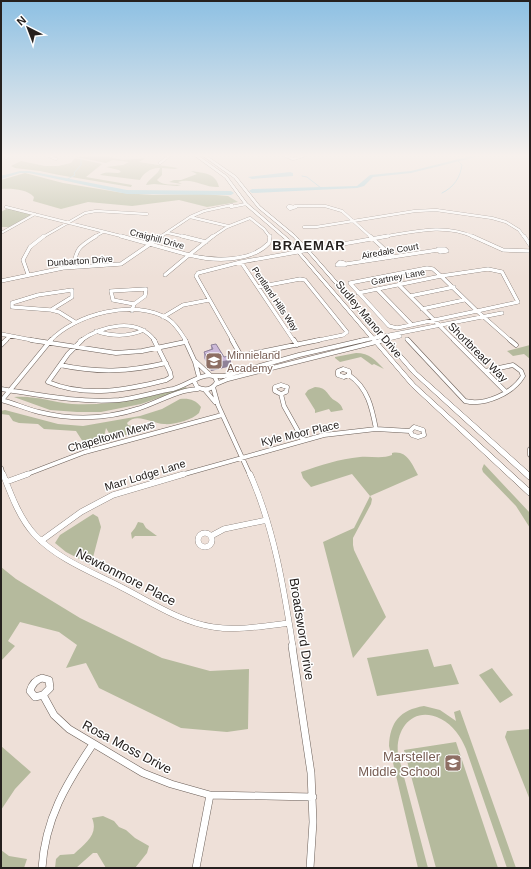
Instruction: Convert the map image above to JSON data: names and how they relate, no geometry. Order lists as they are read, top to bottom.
{
  "streets": {
    "main road": ["Sudley Manor Drive"],
    "street": [
      "Craighill Drive",
      "Airedale Court",
      "Dunbarton Drive",
      "Gartney Lane",
      "Pentland Hills Way",
      "Shortbread Way",
      "Kyle Moor Place",
      "Chapeltown Mews",
      "Marr Lodge Lane",
      "Newtonmore Place",
      "Broadsword Drive",
      "Rosa Moss Drive"
    ]
  },
  "crossings": [
    ["Craighill Drive", "Dunbarton Drive"],
    ["Dunbarton Drive", "Sudley Manor Drive"],
    ["Gartney Lane", "Shortbread Way"],
    ["Kyle Moor Place", "Marr Lodge Lane"],
    ["Kyle Moor Place", "Broadsword Drive"],
    ["Chapeltown Mews", "Newtonmore Place"],
    ["Chapeltown Mews", "Broadsword Drive"],
    ["Marr Lodge Lane", "Newtonmore Place"],
    ["Marr Lodge Lane", "Broadsword Drive"],
    ["Newtonmore Place", "Broadsword Drive"],
    ["Broadsword Drive", "Rosa Moss Drive"]
  ],
  "districts": ["BRAEMAR"],
  "places": {
    "school or university": ["Minnieland Academy", "Marsteller Middle School"]
  },
  "north": "top left"
}
